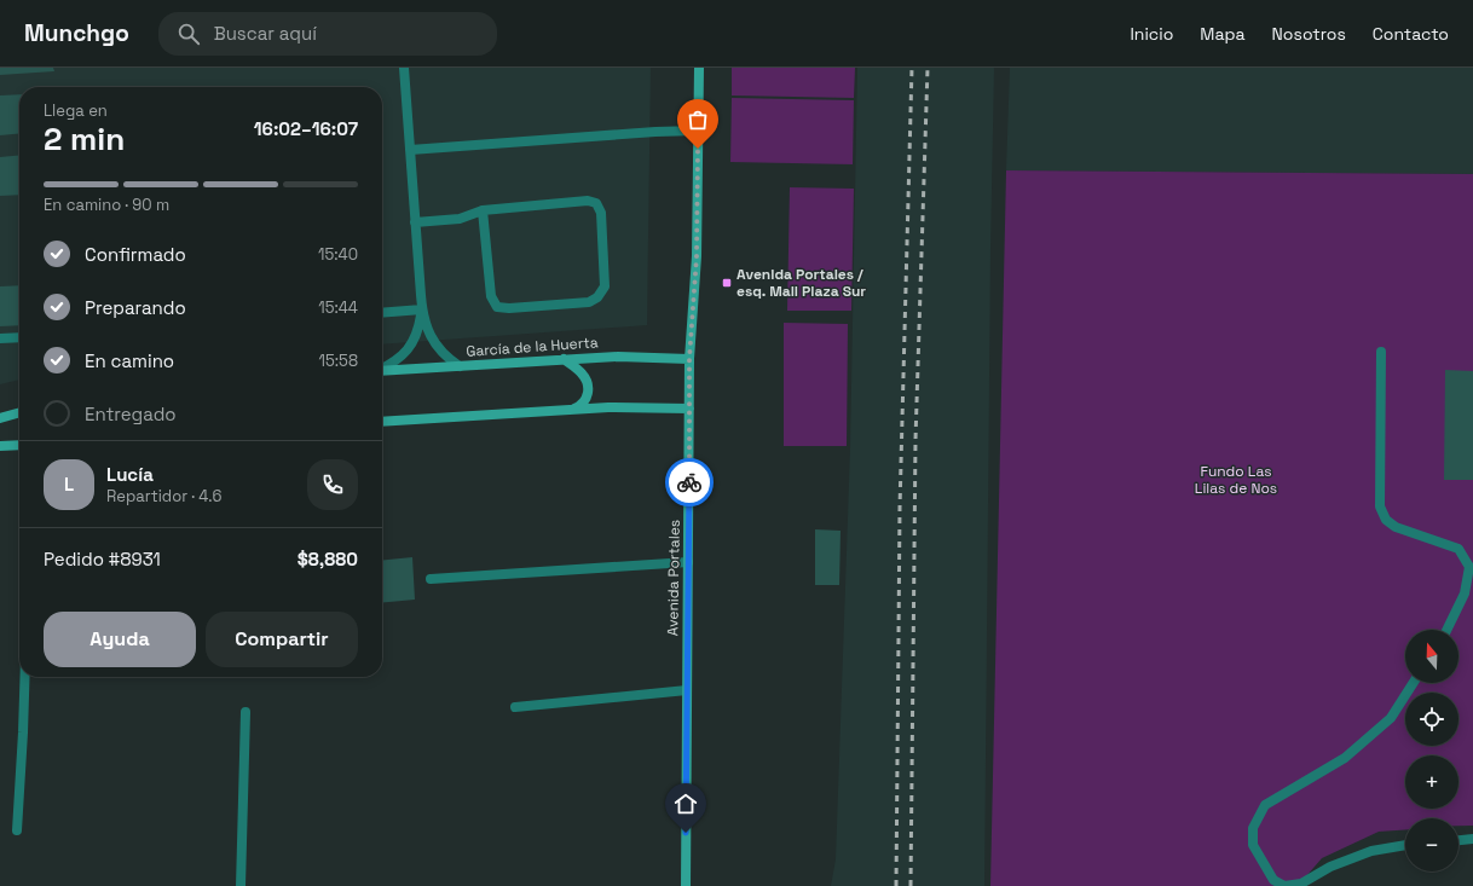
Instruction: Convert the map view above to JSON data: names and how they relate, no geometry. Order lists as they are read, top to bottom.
{
  "streets": {
    "main road": ["García de la Huerta", "Avenida Portales"]
  },
  "crossings": [
    ["García de la Huerta", "Avenida Portales"]
  ],
  "parks": ["Fundo Las Lilas de Nos"],
  "places": {
    "transit": ["Avenida Portales / esq. Mall Plaza Sur"]
  },
  "north": "top",
  "page": {
    "header": "Munchgo",
    "search": "Buscar aquí",
    "nav": [
      "Inicio",
      "Mapa",
      "Nosotros",
      "Contacto"
    ],
    "heading": ["2 min", "Llega en", "16:02–16:07"],
    "panel": [
      "Lucía",
      "Repartidor · 4.6",
      "Pedido #8931",
      "$8,880"
    ],
    "bar": "En camino · 90 m",
    "list": [
      ["Confirmado", "15:40"],
      ["Preparando", "15:44"],
      ["En camino", "15:58"],
      "Entregado"
    ],
    "round": "L",
    "buttons": ["Ayuda", "Compartir"],
    "map_buttons": ["+", "−"]
  }
}
